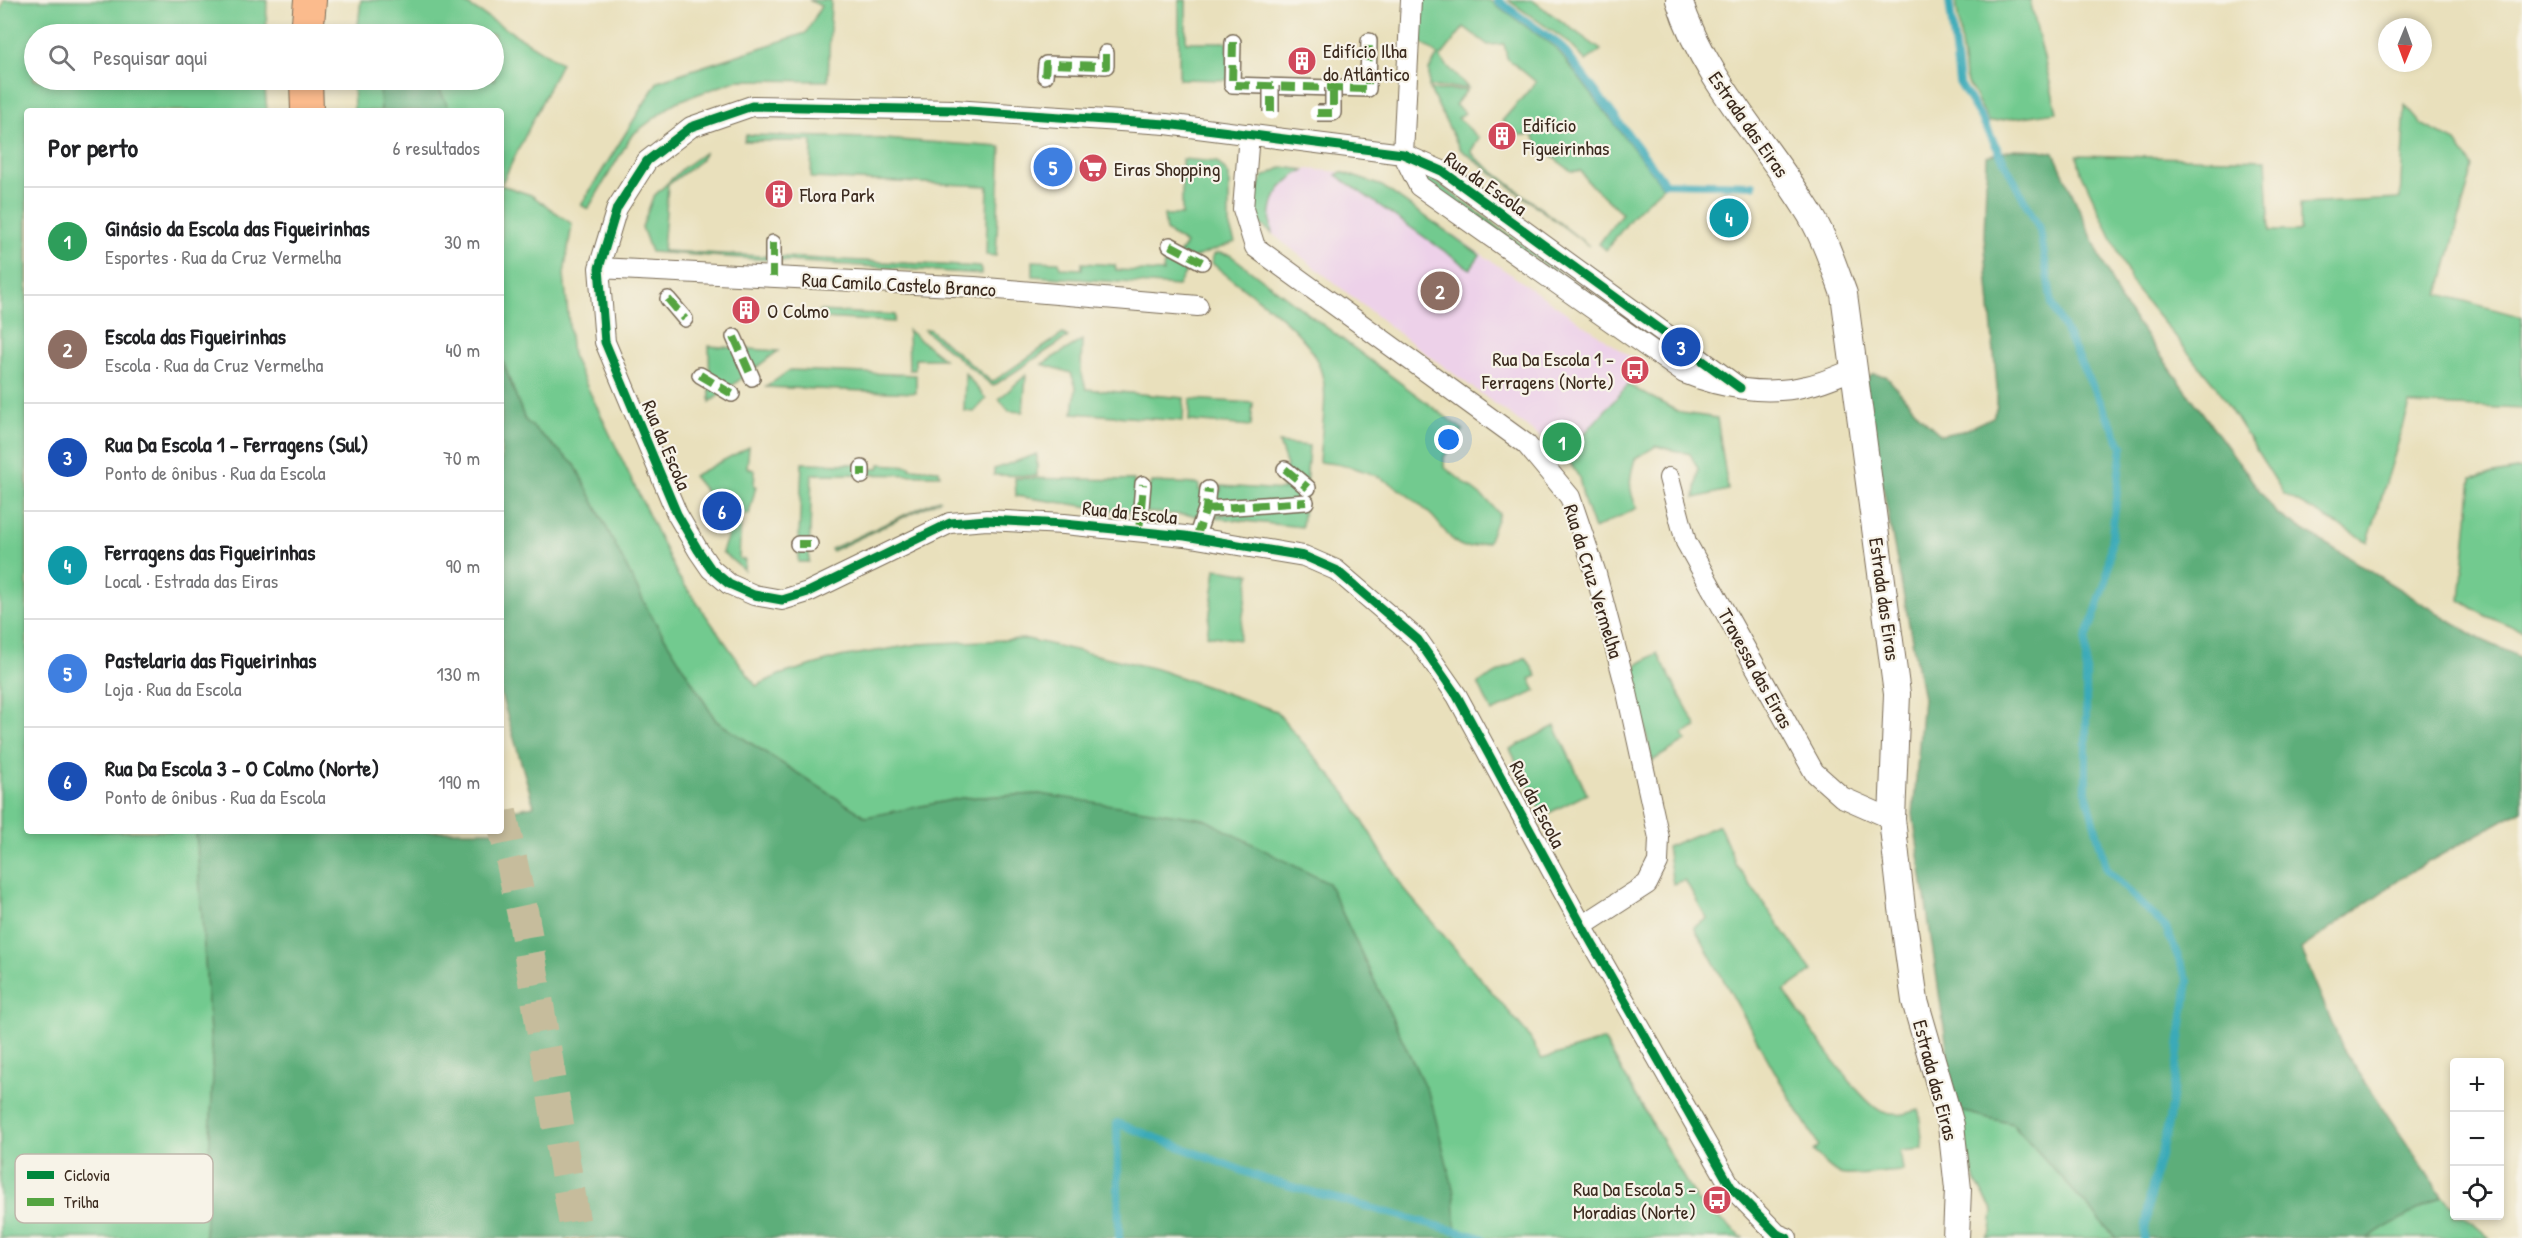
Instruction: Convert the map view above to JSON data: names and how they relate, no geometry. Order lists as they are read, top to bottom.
{
  "streets": {
    "street": [
      "Estrada das Eiras",
      "Rua da Escola",
      "Rua Camilo Castelo Branco",
      "Rua da Cruz Vermelha",
      "Travessa das Eiras"
    ]
  },
  "crossings": [
    ["Estrada das Eiras", "Rua da Escola"],
    ["Estrada das Eiras", "Travessa das Eiras"],
    ["Rua da Escola", "Rua Camilo Castelo Branco"],
    ["Rua da Escola", "Rua da Cruz Vermelha"]
  ],
  "places": {
    "building": [
      "Edifício Ilha do Atlântico",
      "Edifício Figueirinhas",
      "Flora Park",
      "O Colmo"
    ],
    "supermarket": ["Eiras Shopping"],
    "bus stop": ["Rua Da Escola 1 - Ferragens (Norte)", "Rua Da Escola 5 - Moradias (Norte)"]
  },
  "legend": ["Ciclovia", "Trilha"],
  "north": "bottom",
  "page": {
    "search": "Pesquisar aqui",
    "heading": ["Por perto", "6 resultados"],
    "pins": [
      "5",
      "4",
      "2",
      "3",
      "1",
      "6"
    ],
    "list": [
      {
        "mark": "1",
        "name": "Ginásio da Escola das Figueirinhas",
        "note": "Esportes · Rua da Cruz Vermelha",
        "value": "30 m"
      },
      {
        "mark": "2",
        "name": "Escola das Figueirinhas",
        "note": "Escola · Rua da Cruz Vermelha",
        "value": "40 m"
      },
      {
        "mark": "3",
        "name": "Rua Da Escola 1 - Ferragens (Sul)",
        "note": "Ponto de ônibus · Rua da Escola",
        "value": "70 m"
      },
      {
        "mark": "4",
        "name": "Ferragens das Figueirinhas",
        "note": "Local · Estrada das Eiras",
        "value": "90 m"
      },
      {
        "mark": "5",
        "name": "Pastelaria das Figueirinhas",
        "note": "Loja · Rua da Escola",
        "value": "130 m"
      },
      {
        "mark": "6",
        "name": "Rua Da Escola 3 - O Colmo (Norte)",
        "note": "Ponto de ônibus · Rua da Escola",
        "value": "190 m"
      }
    ],
    "map_buttons": ["+", "−"]
  }
}
